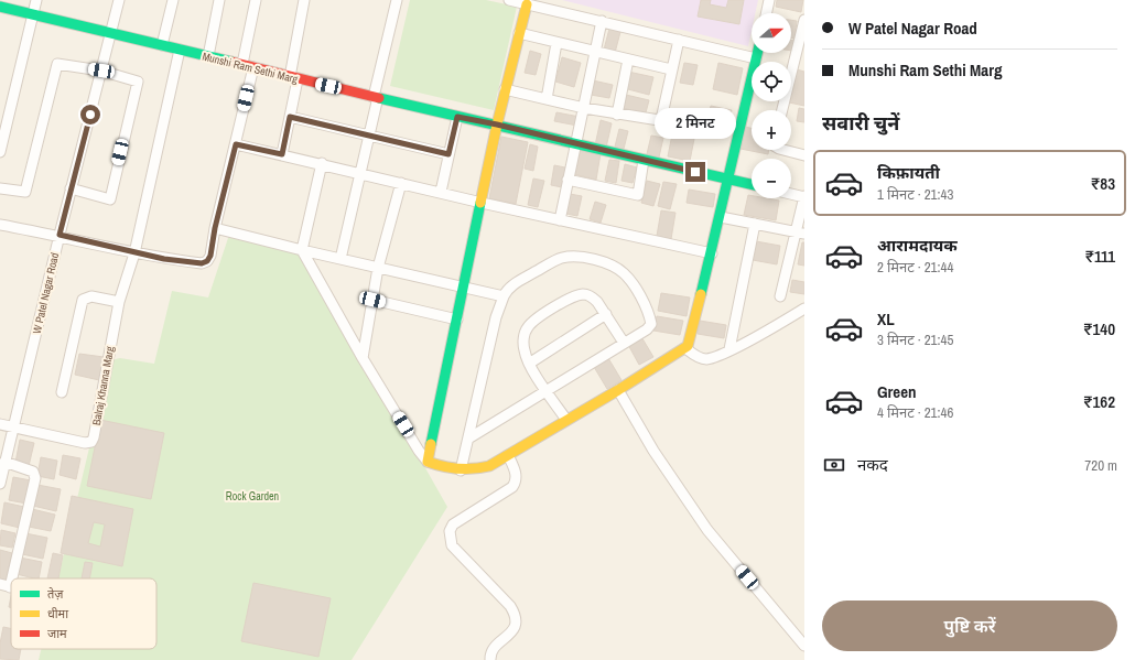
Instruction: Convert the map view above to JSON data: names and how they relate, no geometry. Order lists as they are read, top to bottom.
{
  "streets": {
    "street": ["Munshi Ram Sethi Marg", "W Patel Nagar Road", "Balraj Khanna Marg"]
  },
  "crossings": [
    ["Munshi Ram Sethi Marg", "W Patel Nagar Road"],
    ["Munshi Ram Sethi Marg", "Balraj Khanna Marg"],
    ["W Patel Nagar Road", "Balraj Khanna Marg"]
  ],
  "parks": ["Rock Garden"],
  "legend": ["तेज़", "धीमा", "जाम"],
  "north": "right",
  "page": {
    "banner": ["W Patel Nagar Road", "Munshi Ram Sethi Marg"],
    "map_buttons": ["+", "−"],
    "heading": "सवारी चुनें",
    "bubble": "2 मिनट",
    "list": [
      {
        "name": "किफ़ायती",
        "note": "1 मिनट · 21:43",
        "value": "₹83"
      },
      {
        "name": "आरामदायक",
        "note": "2 मिनट · 21:44",
        "value": "₹111"
      },
      {
        "name": "XL",
        "note": "3 मिनट · 21:45",
        "value": "₹140"
      },
      {
        "name": "Green",
        "note": "4 मिनट · 21:46",
        "value": "₹162"
      }
    ],
    "pay": ["नकद", "720 m"],
    "buttons": "पुष्टि करें"
  }
}
